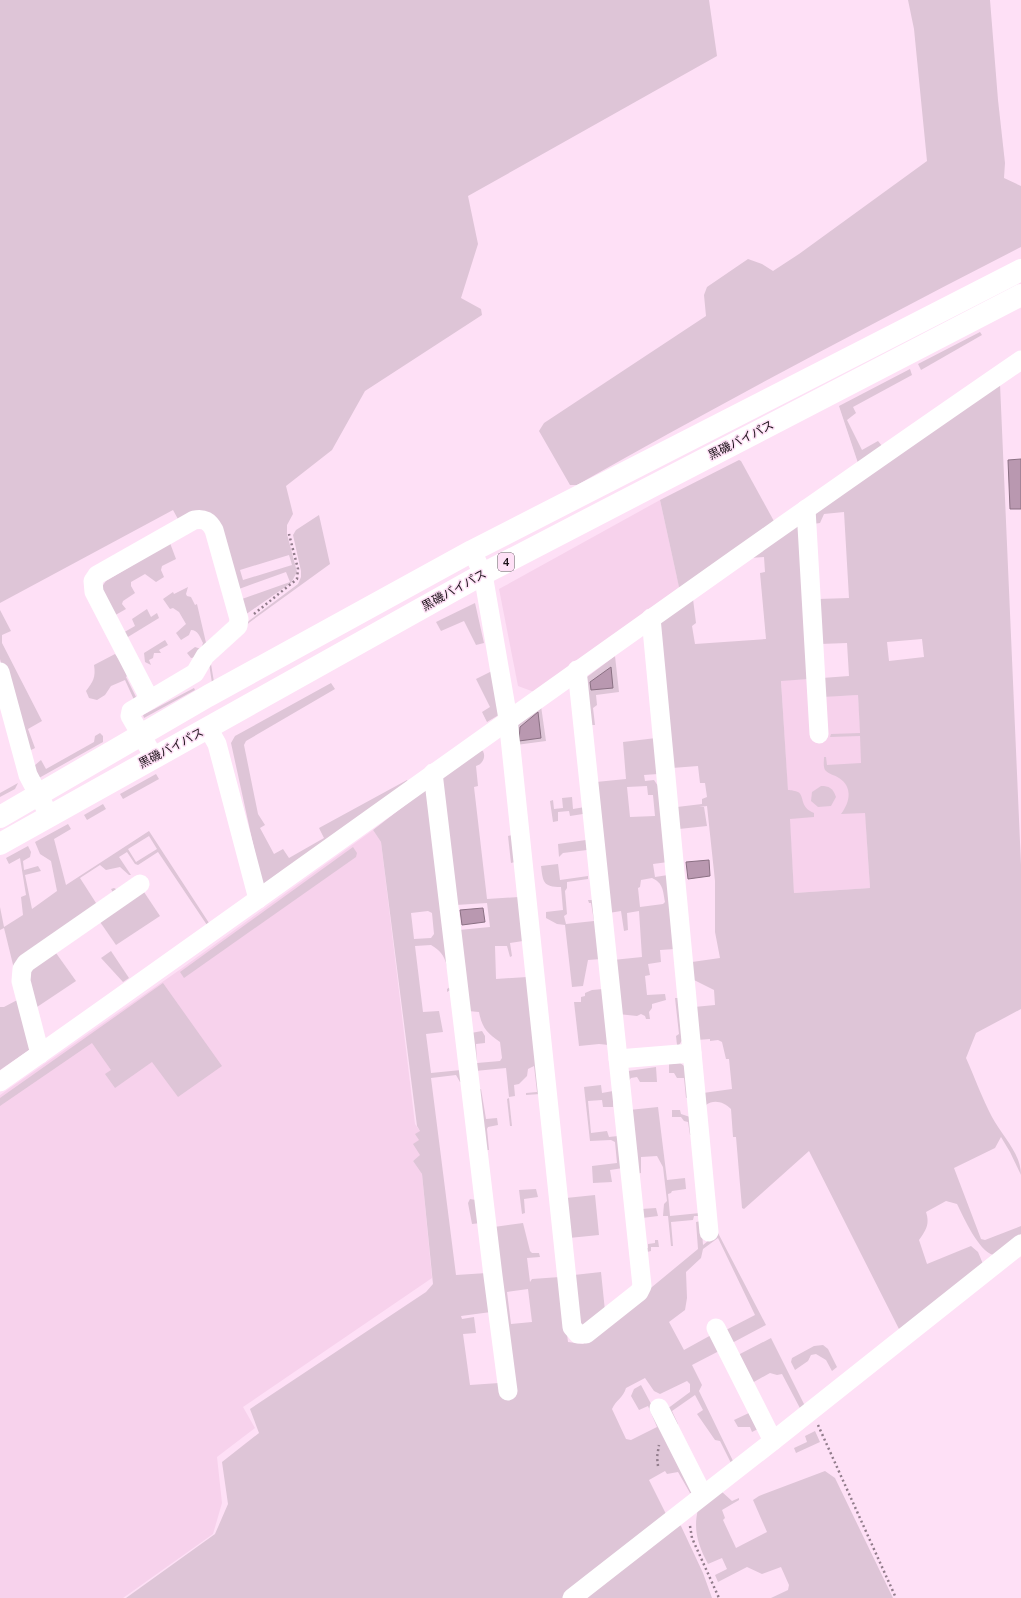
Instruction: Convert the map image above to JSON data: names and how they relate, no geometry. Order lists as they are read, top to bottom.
{
  "streets": {
    "highway": ["黒磯バイパス", "4"]
  }
}
